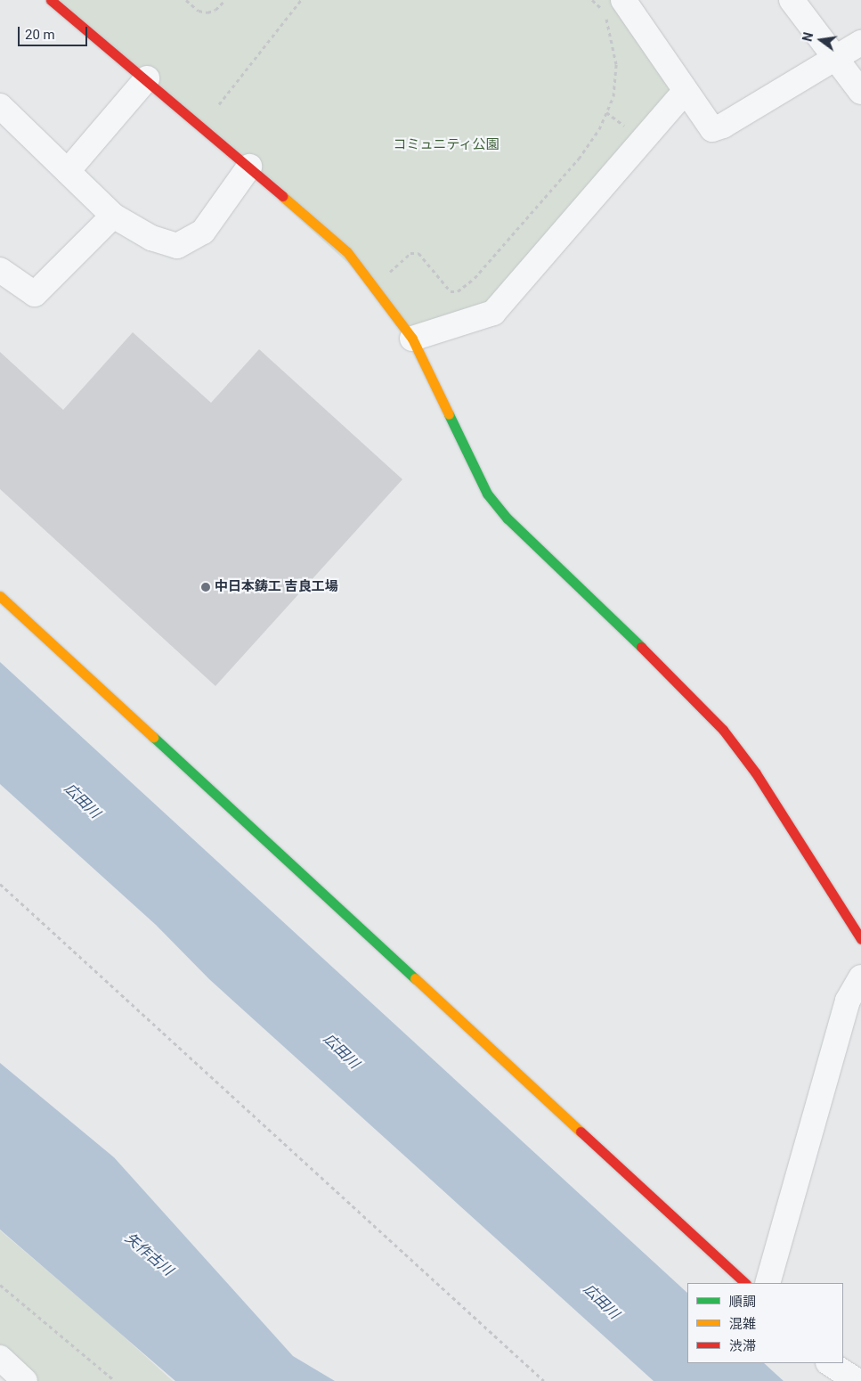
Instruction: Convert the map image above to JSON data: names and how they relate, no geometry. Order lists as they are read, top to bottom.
{
  "water": ["広田川", "矢作古川"],
  "parks": ["コミュニティ公園"],
  "places": ["中日本鋳工 吉良工場"],
  "legend": ["順調", "混雑", "渋滞"],
  "scale_bar": "20 m",
  "north": "left"
}
